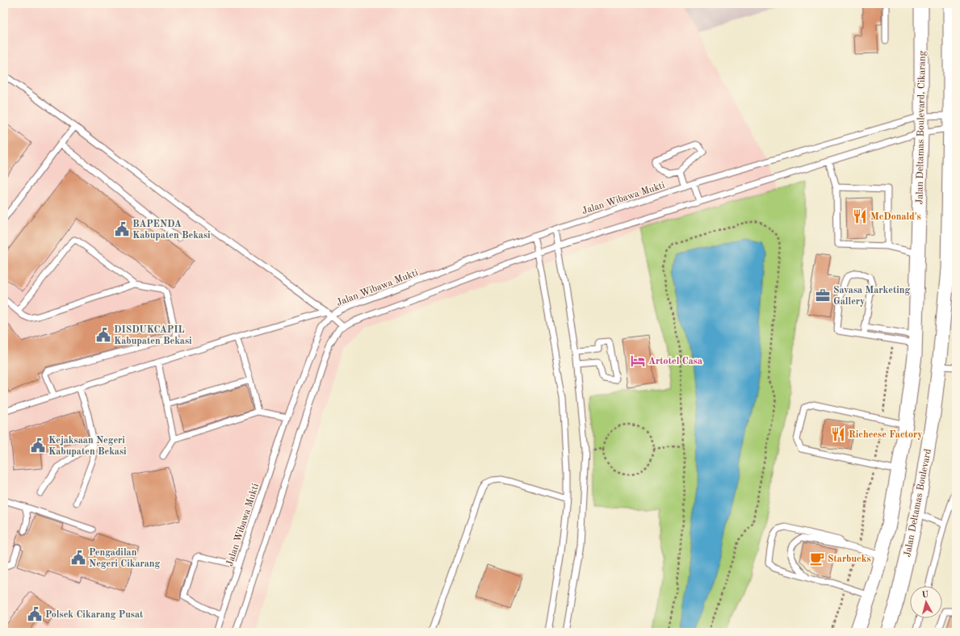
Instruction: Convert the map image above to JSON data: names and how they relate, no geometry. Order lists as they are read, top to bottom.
{
  "streets": {
    "street": ["Jalan Deltamas Boulevard, Cikarang", "Jalan Deltamas Boulevard"],
    "lane": ["Jalan Wibawa Mukti"]
  },
  "crossings": [
    ["Jalan Deltamas Boulevard, Cikarang", "Jalan Wibawa Mukti"],
    ["Jalan Wibawa Mukti", "Jalan Deltamas Boulevard"]
  ],
  "places": {
    "restaurant": ["McDonald's", "Richeese Factory"],
    "public building": [
      "BAPENDA Kabupaten Bekasi",
      "DISDUKCAPIL Kabupaten Bekasi",
      "Kejaksaan Negeri Kabupaten Bekasi",
      "Pengadilan Negeri Cikarang",
      "Polsek Cikarang Pusat"
    ],
    "office": ["Savasa Marketing Gallery"],
    "hotel": ["Artotel Casa"],
    "cafe": ["Starbucks"]
  },
  "north": "top"
}
